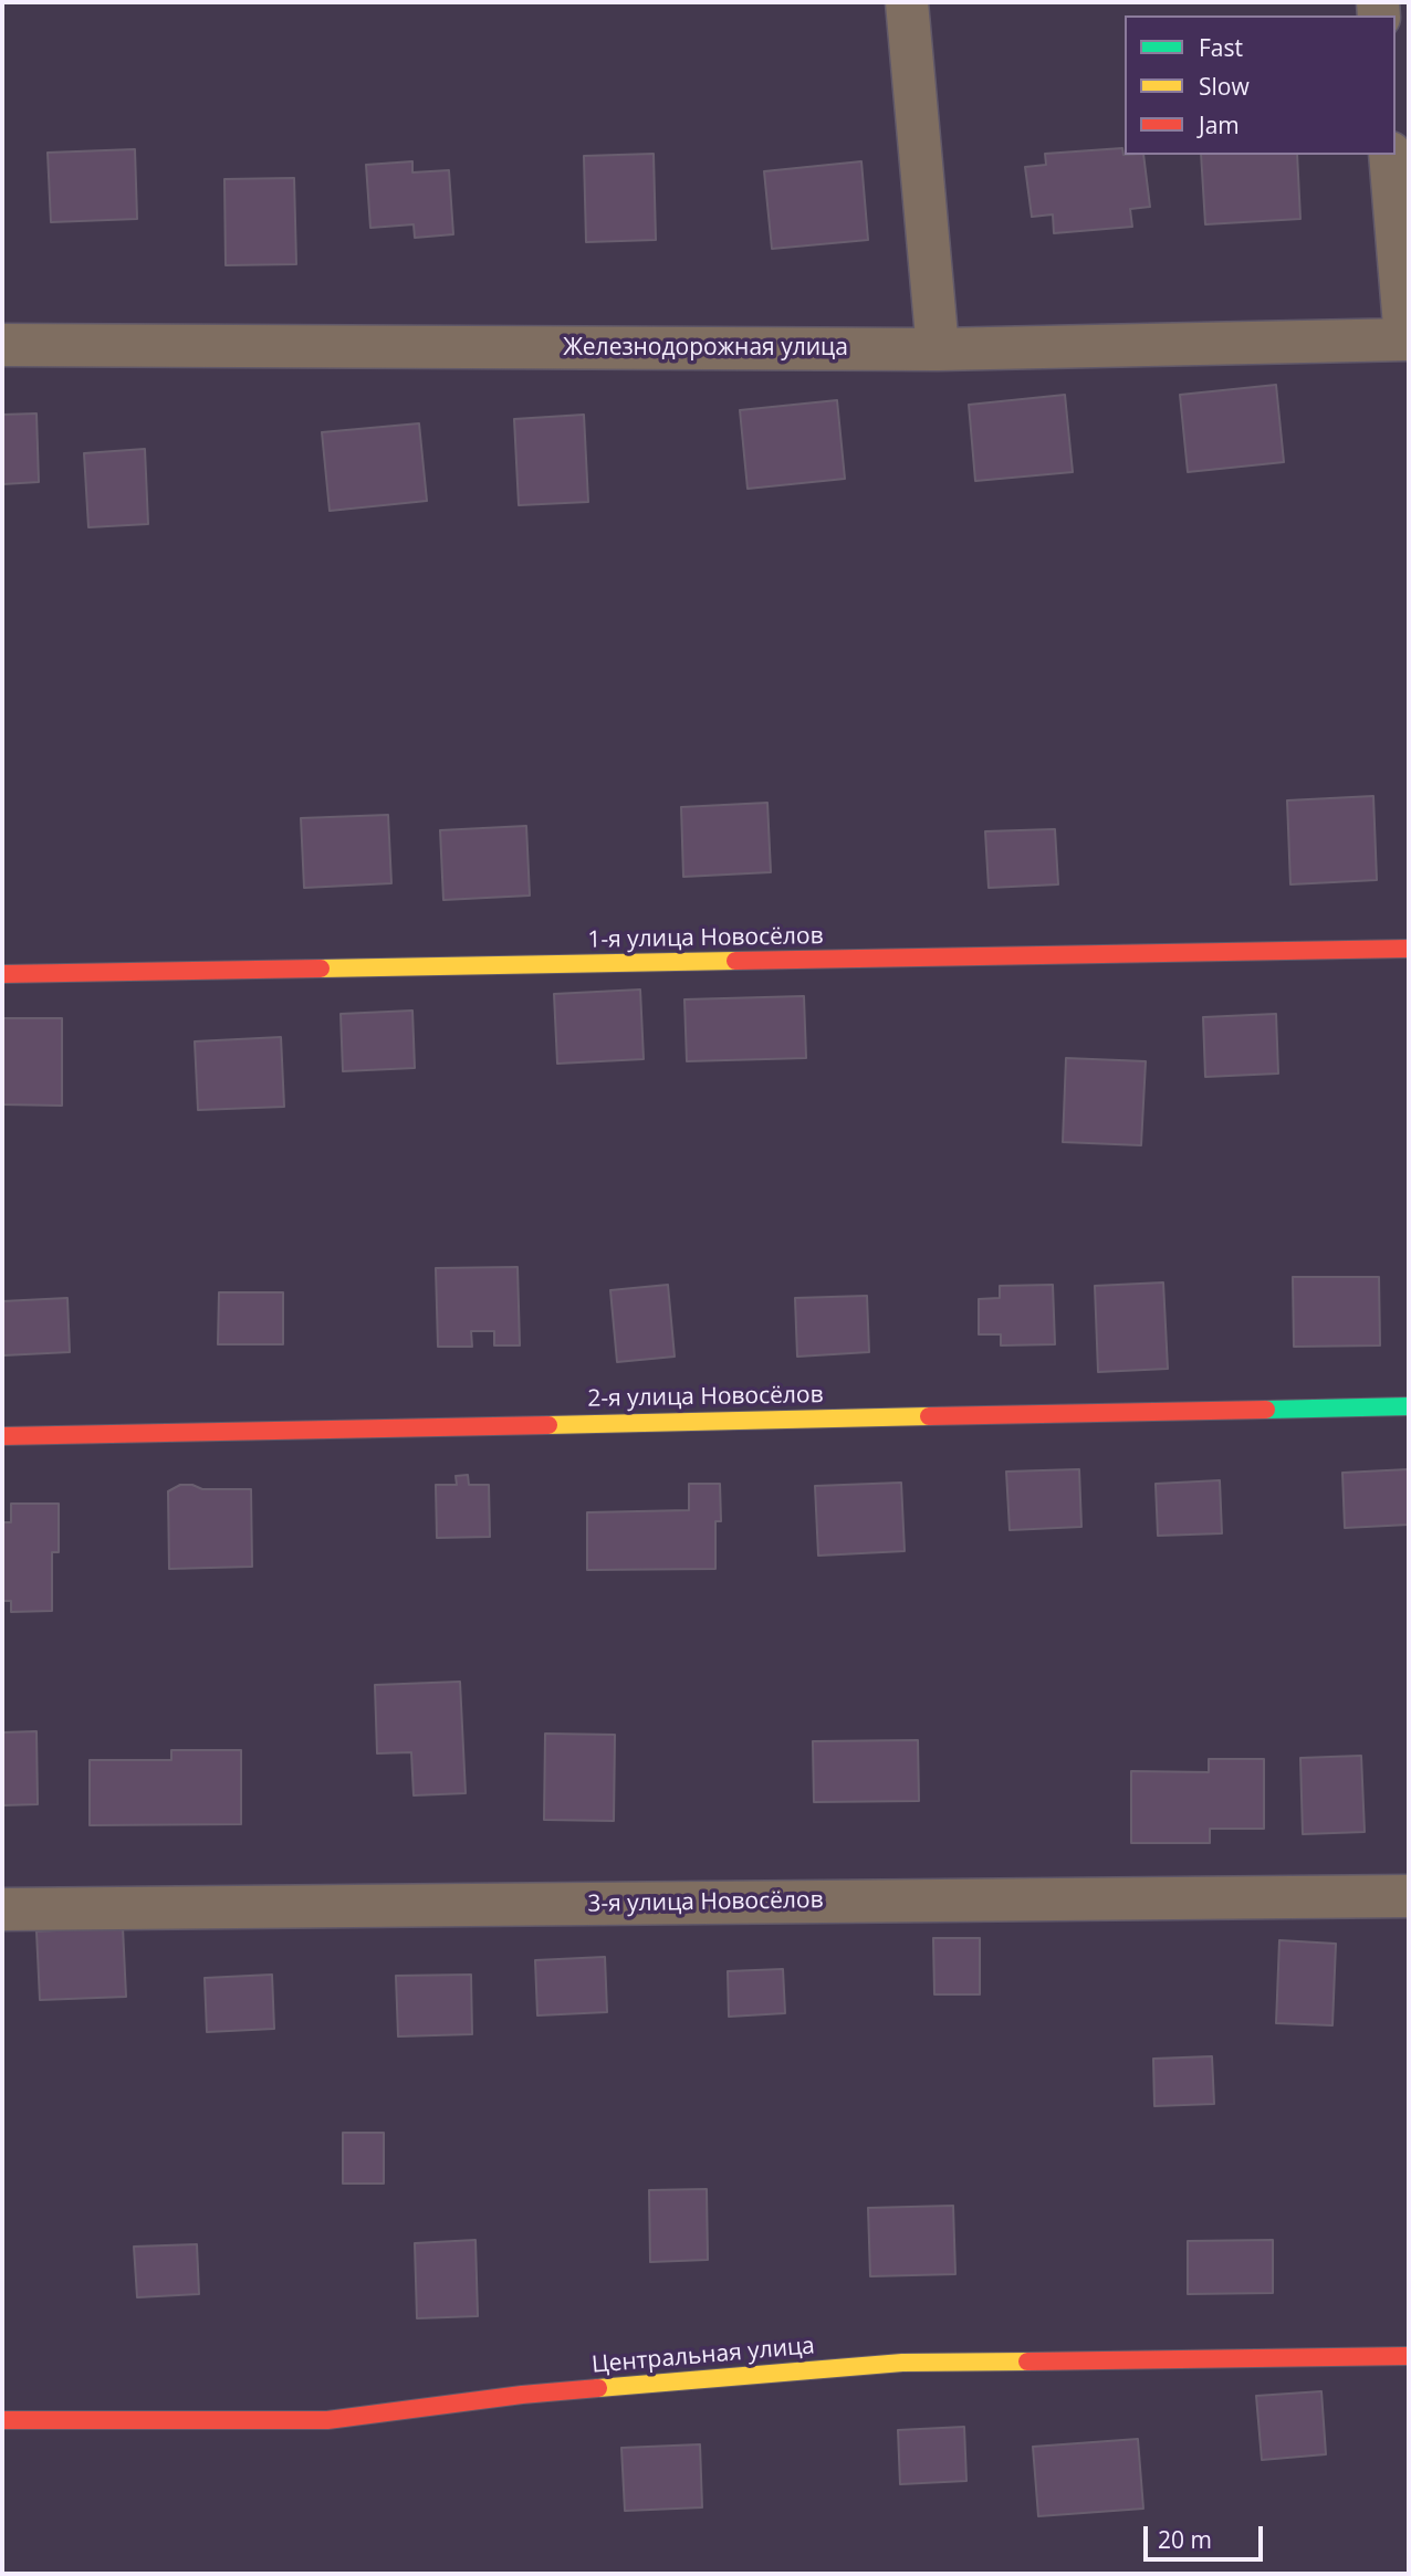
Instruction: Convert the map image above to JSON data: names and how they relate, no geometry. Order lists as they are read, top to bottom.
{
  "streets": {
    "street": [
      "Железнодорожная улица",
      "1-я улица Новосёлов",
      "2-я улица Новосёлов",
      "3-я улица Новосёлов",
      "Центральная улица"
    ]
  },
  "legend": ["Fast", "Slow", "Jam"],
  "scale_bar": "20 m"
}
